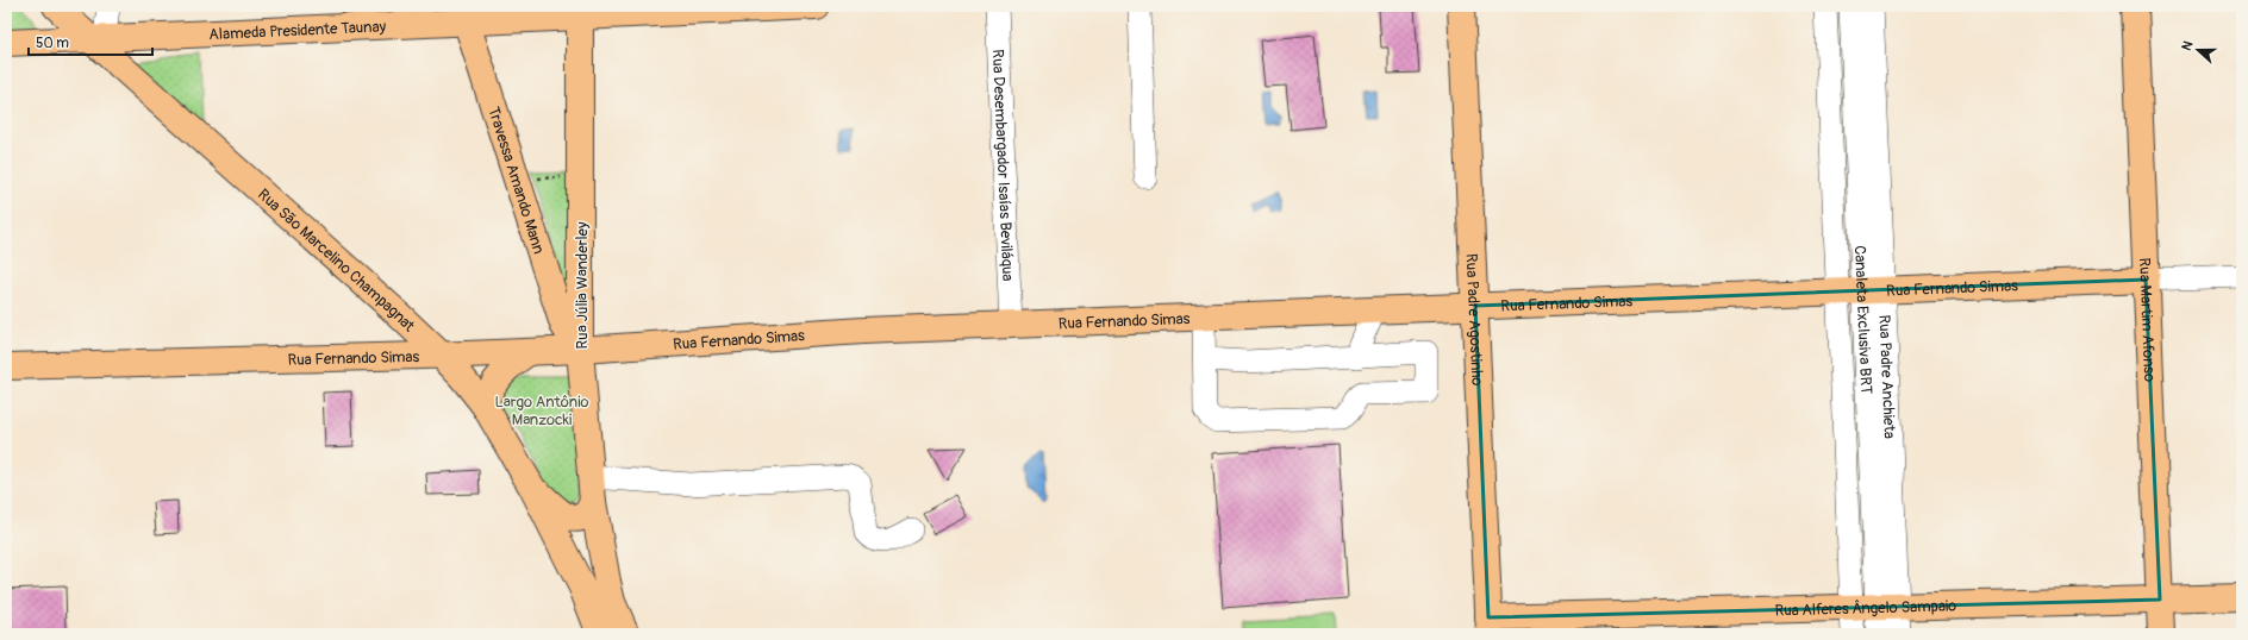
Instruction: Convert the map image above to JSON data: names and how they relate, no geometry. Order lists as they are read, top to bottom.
{
  "streets": {
    "main road": [
      "Alameda Presidente Taunay",
      "Travessa Amando Mann",
      "Rua São Marcelino Champagnat",
      "Rua Júlia Wanderley",
      "Rua Fernando Simas",
      "Rua Padre Agostinho",
      "Rua Martim Afonso",
      "Rua Alferes Ângelo Sampaio"
    ],
    "street": ["Rua Desembargador Isaías Beviláqua", "Canaleta Exclusiva BRT", "Rua Padre Anchieta"]
  },
  "crossings": [
    ["Alameda Presidente Taunay", "Travessa Amando Mann"],
    ["Alameda Presidente Taunay", "Rua São Marcelino Champagnat"],
    ["Alameda Presidente Taunay", "Rua Júlia Wanderley"],
    ["Rua Desembargador Isaías Beviláqua", "Rua Fernando Simas"],
    ["Travessa Amando Mann", "Rua Júlia Wanderley"],
    ["Travessa Amando Mann", "Rua Fernando Simas"],
    ["Rua São Marcelino Champagnat", "Rua Fernando Simas"],
    ["Rua Júlia Wanderley", "Rua Fernando Simas"],
    ["Rua Fernando Simas", "Rua Padre Agostinho"],
    ["Rua Fernando Simas", "Canaleta Exclusiva BRT"],
    ["Rua Fernando Simas", "Rua Martim Afonso"],
    ["Rua Fernando Simas", "Rua Padre Anchieta"],
    ["Rua Padre Agostinho", "Rua Alferes Ângelo Sampaio"],
    ["Canaleta Exclusiva BRT", "Rua Padre Anchieta"],
    ["Rua Martim Afonso", "Rua Alferes Ângelo Sampaio"],
    ["Rua Padre Anchieta", "Rua Alferes Ângelo Sampaio"]
  ],
  "parks": ["Largo Antônio Manzocki"],
  "scale_bar": "50 m",
  "north": "left"
}
